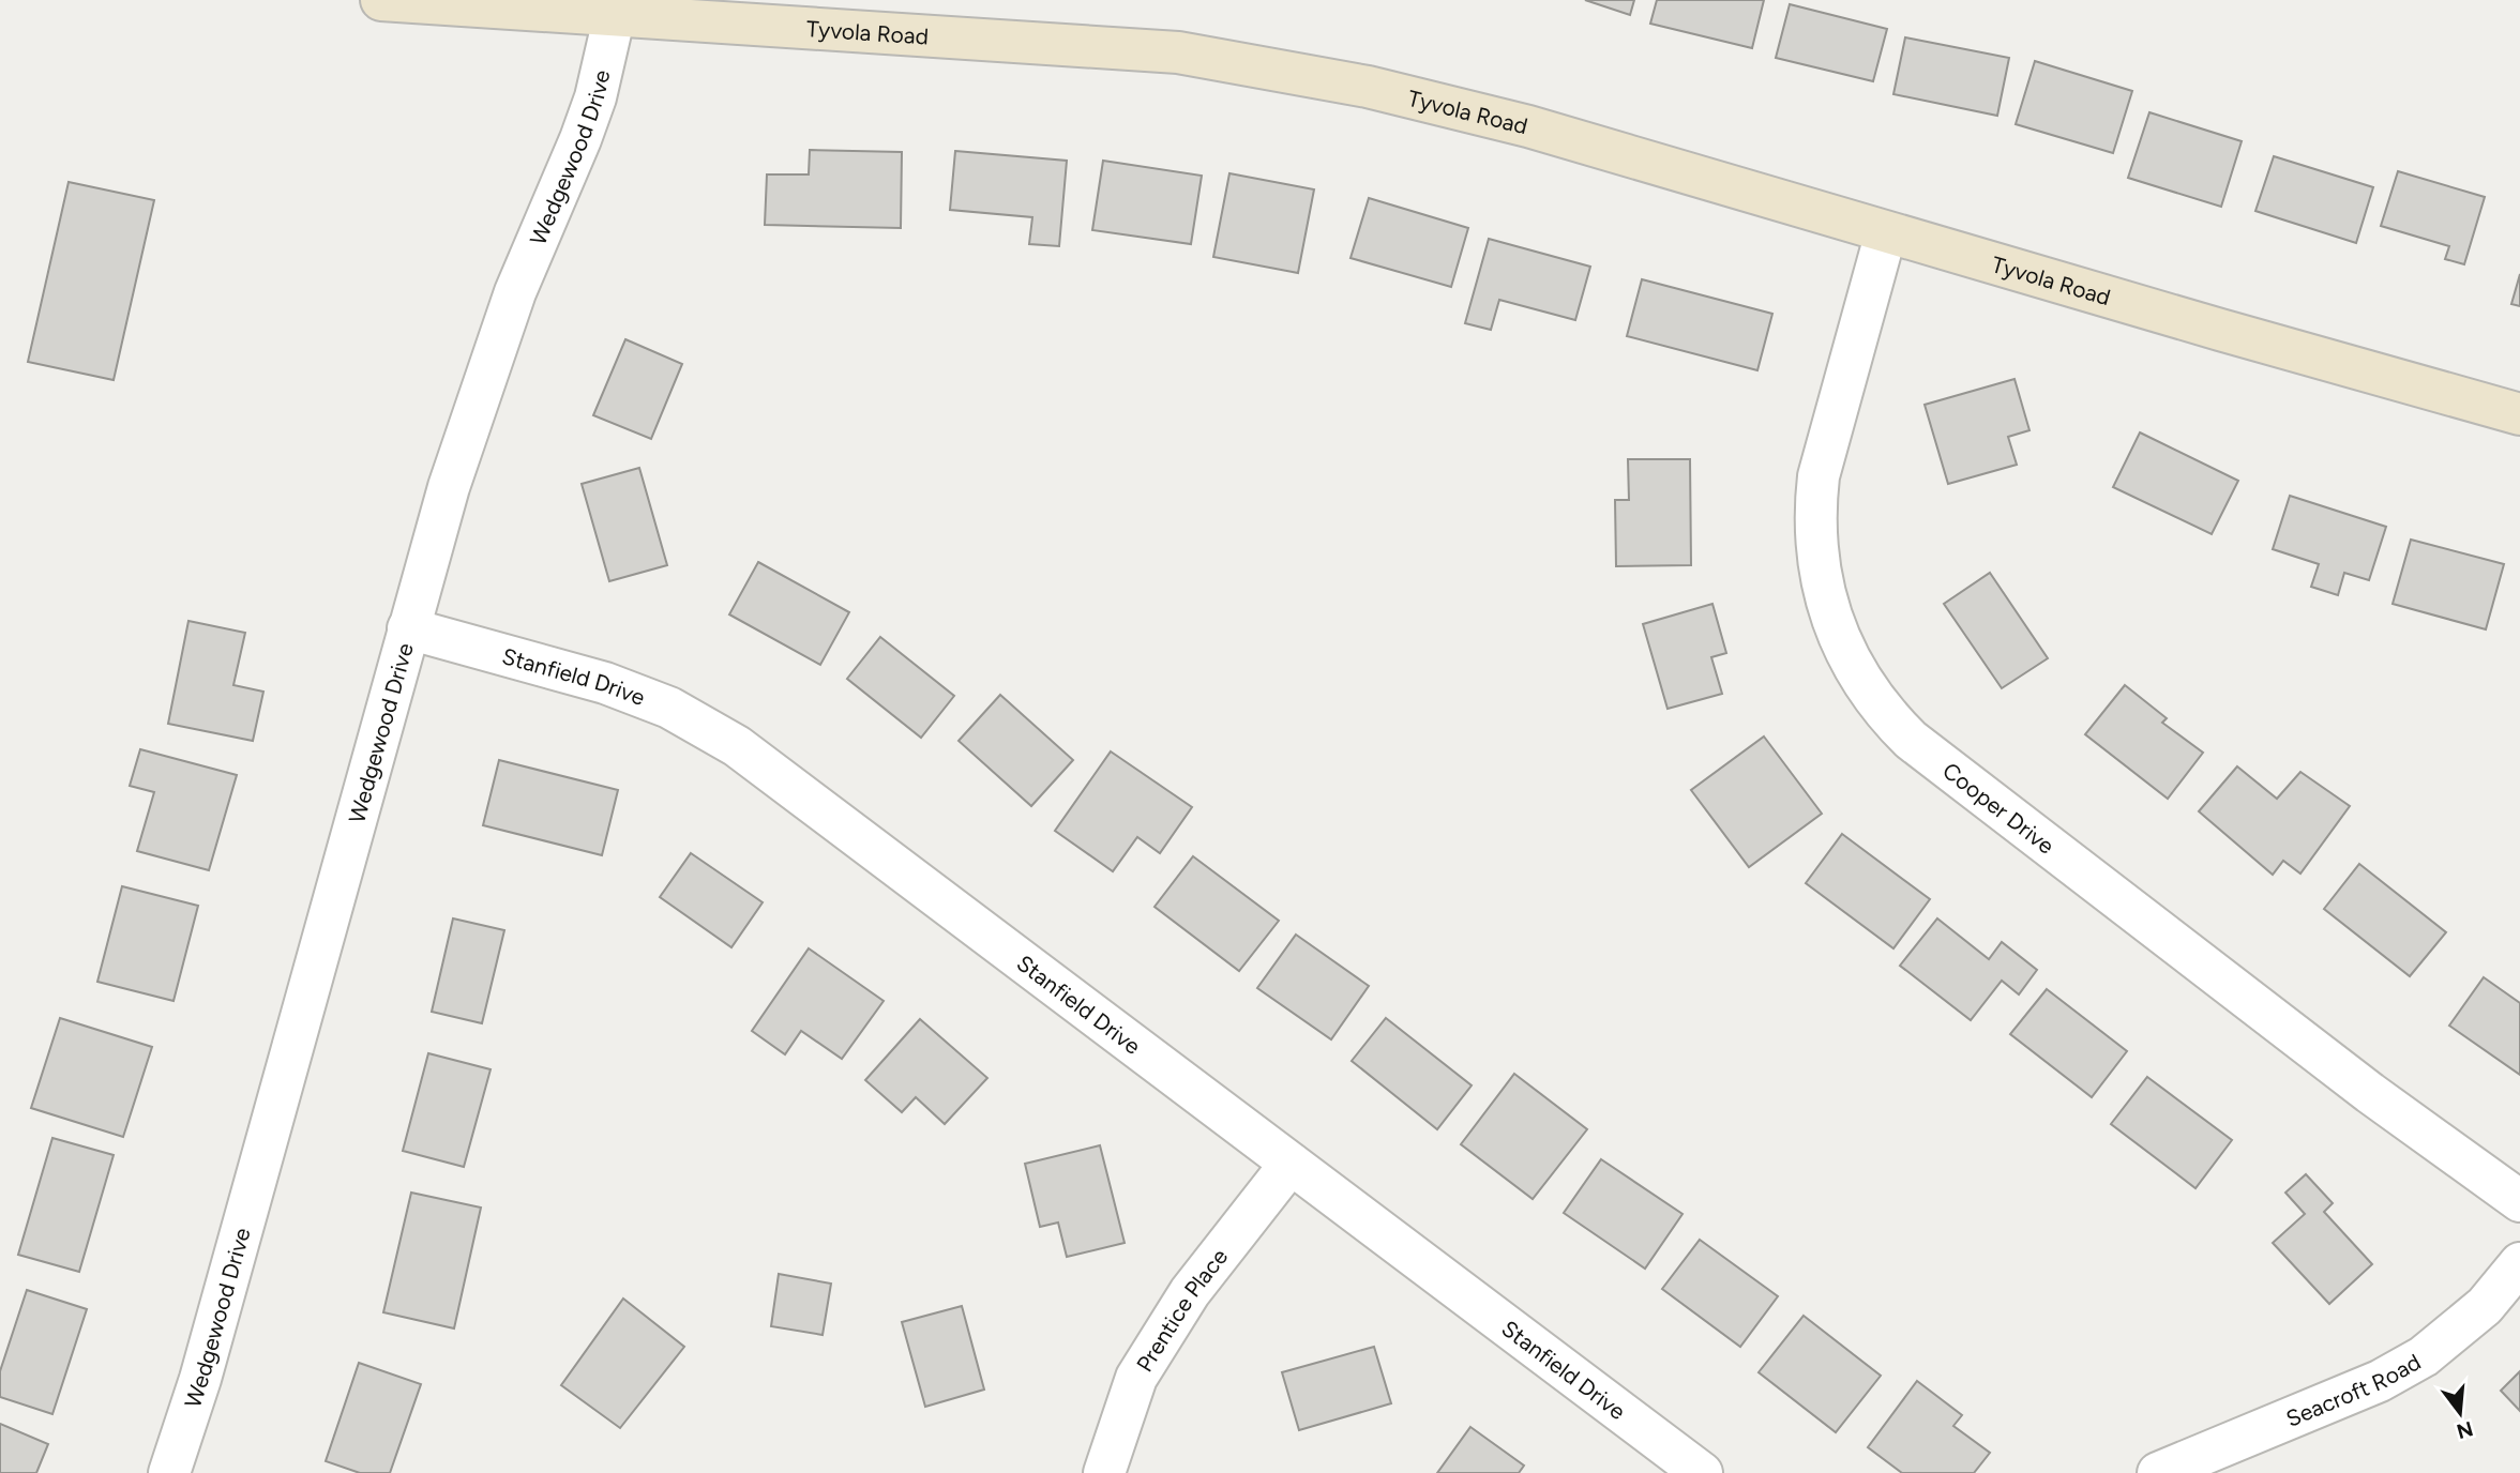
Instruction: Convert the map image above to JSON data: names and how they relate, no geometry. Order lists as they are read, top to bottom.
{
  "streets": {
    "main road": ["Tyvola Road"],
    "street": [
      "Wedgewood Drive",
      "Stanfield Drive",
      "Cooper Drive",
      "Prentice Place",
      "Seacroft Road"
    ]
  },
  "crossings": [
    ["Tyvola Road", "Wedgewood Drive"],
    ["Tyvola Road", "Cooper Drive"],
    ["Wedgewood Drive", "Stanfield Drive"],
    ["Stanfield Drive", "Prentice Place"]
  ],
  "north": "bottom"
}
